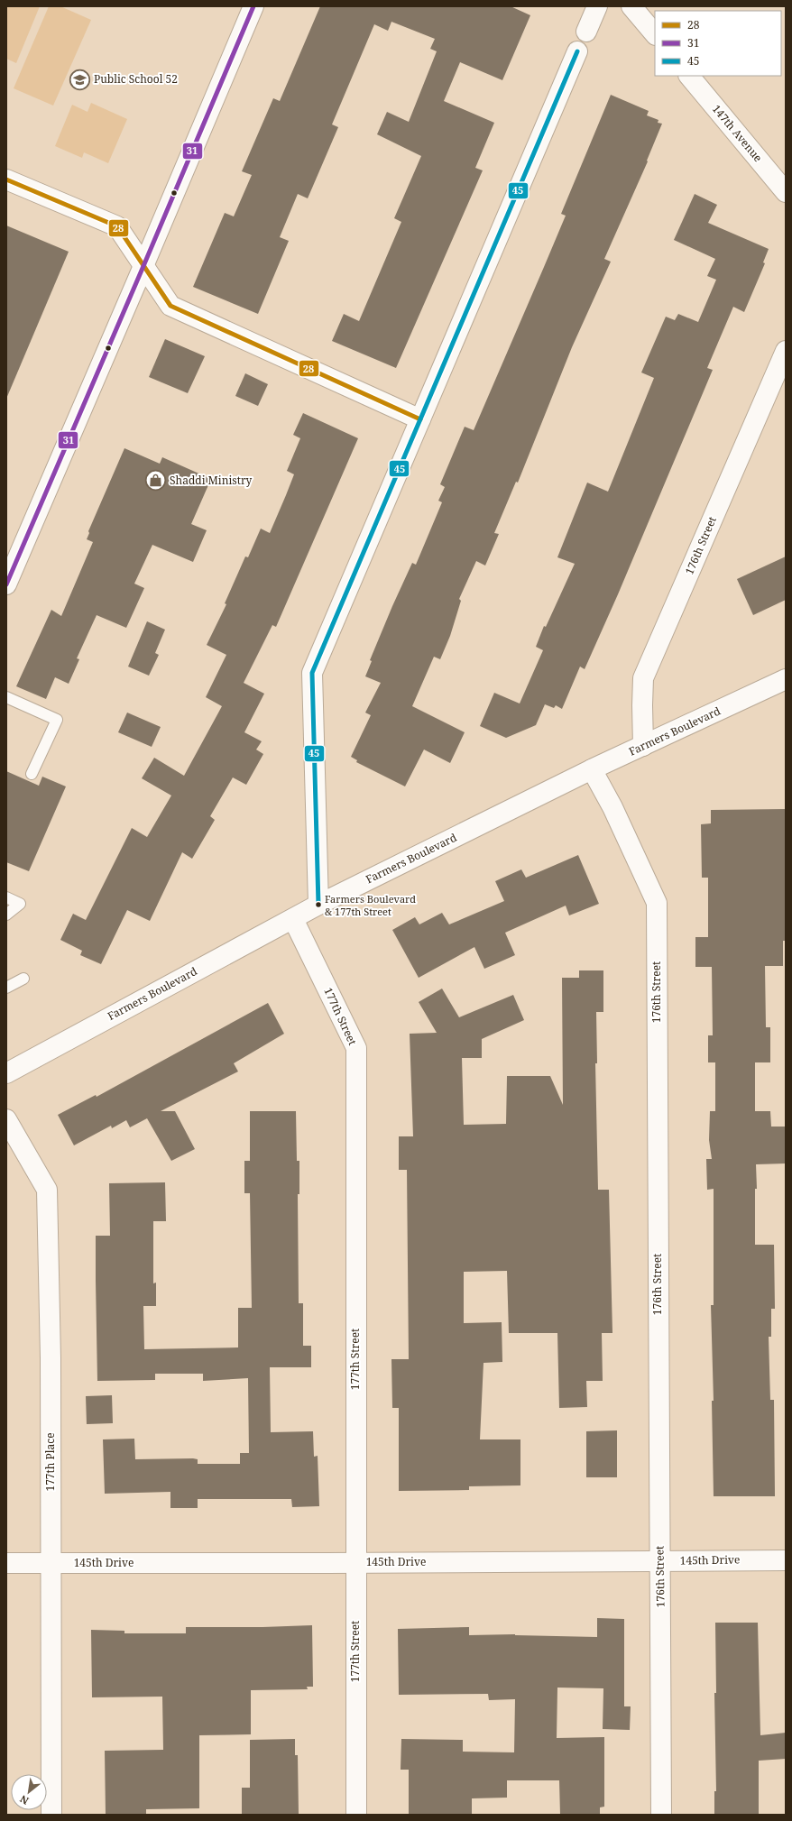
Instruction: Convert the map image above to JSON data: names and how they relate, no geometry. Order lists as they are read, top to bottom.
{
  "streets": {
    "street": [
      "147th Avenue",
      "176th Street",
      "Farmers Boulevard",
      "177th Street",
      "177th Place",
      "145th Drive"
    ]
  },
  "crossings": [
    ["176th Street", "Farmers Boulevard"],
    ["176th Street", "145th Drive"],
    ["Farmers Boulevard", "177th Street"],
    ["177th Street", "145th Drive"],
    ["177th Place", "145th Drive"]
  ],
  "places": {
    "school or university": ["Public School 52"],
    "shop": ["Shaddi Ministry"],
    "other": ["Farmers Boulevard & 177th Street"]
  },
  "lines": ["transit line 31", "transit line 45", "transit line 28"],
  "legend": ["28", "31", "45"],
  "north": "bottom left"
}
